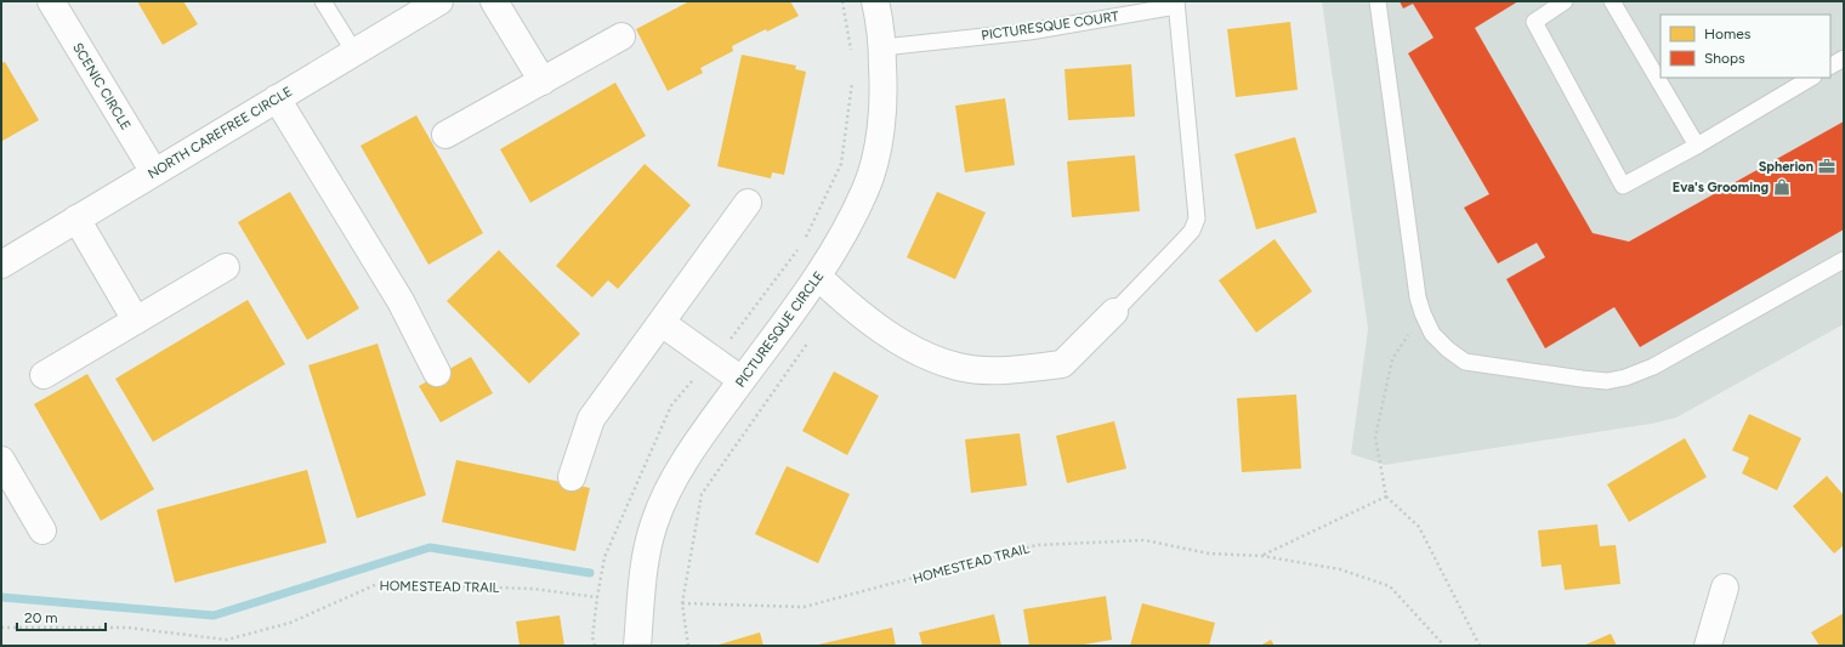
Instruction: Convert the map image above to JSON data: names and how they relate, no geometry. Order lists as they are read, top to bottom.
{
  "streets": {
    "street": ["SCENIC CIRCLE", "NORTH CAREFREE CIRCLE", "PICTURESQUE CIRCLE"],
    "lane": ["PICTURESQUE COURT"],
    "path": ["HOMESTEAD TRAIL"]
  },
  "crossings": [
    ["PICTURESQUE COURT", "PICTURESQUE CIRCLE"],
    ["SCENIC CIRCLE", "NORTH CAREFREE CIRCLE"]
  ],
  "places": {
    "office": ["Spherion"],
    "shop": ["Eva's Grooming"]
  },
  "legend": ["Homes", "Shops"],
  "scale_bar": "20 m"
}
